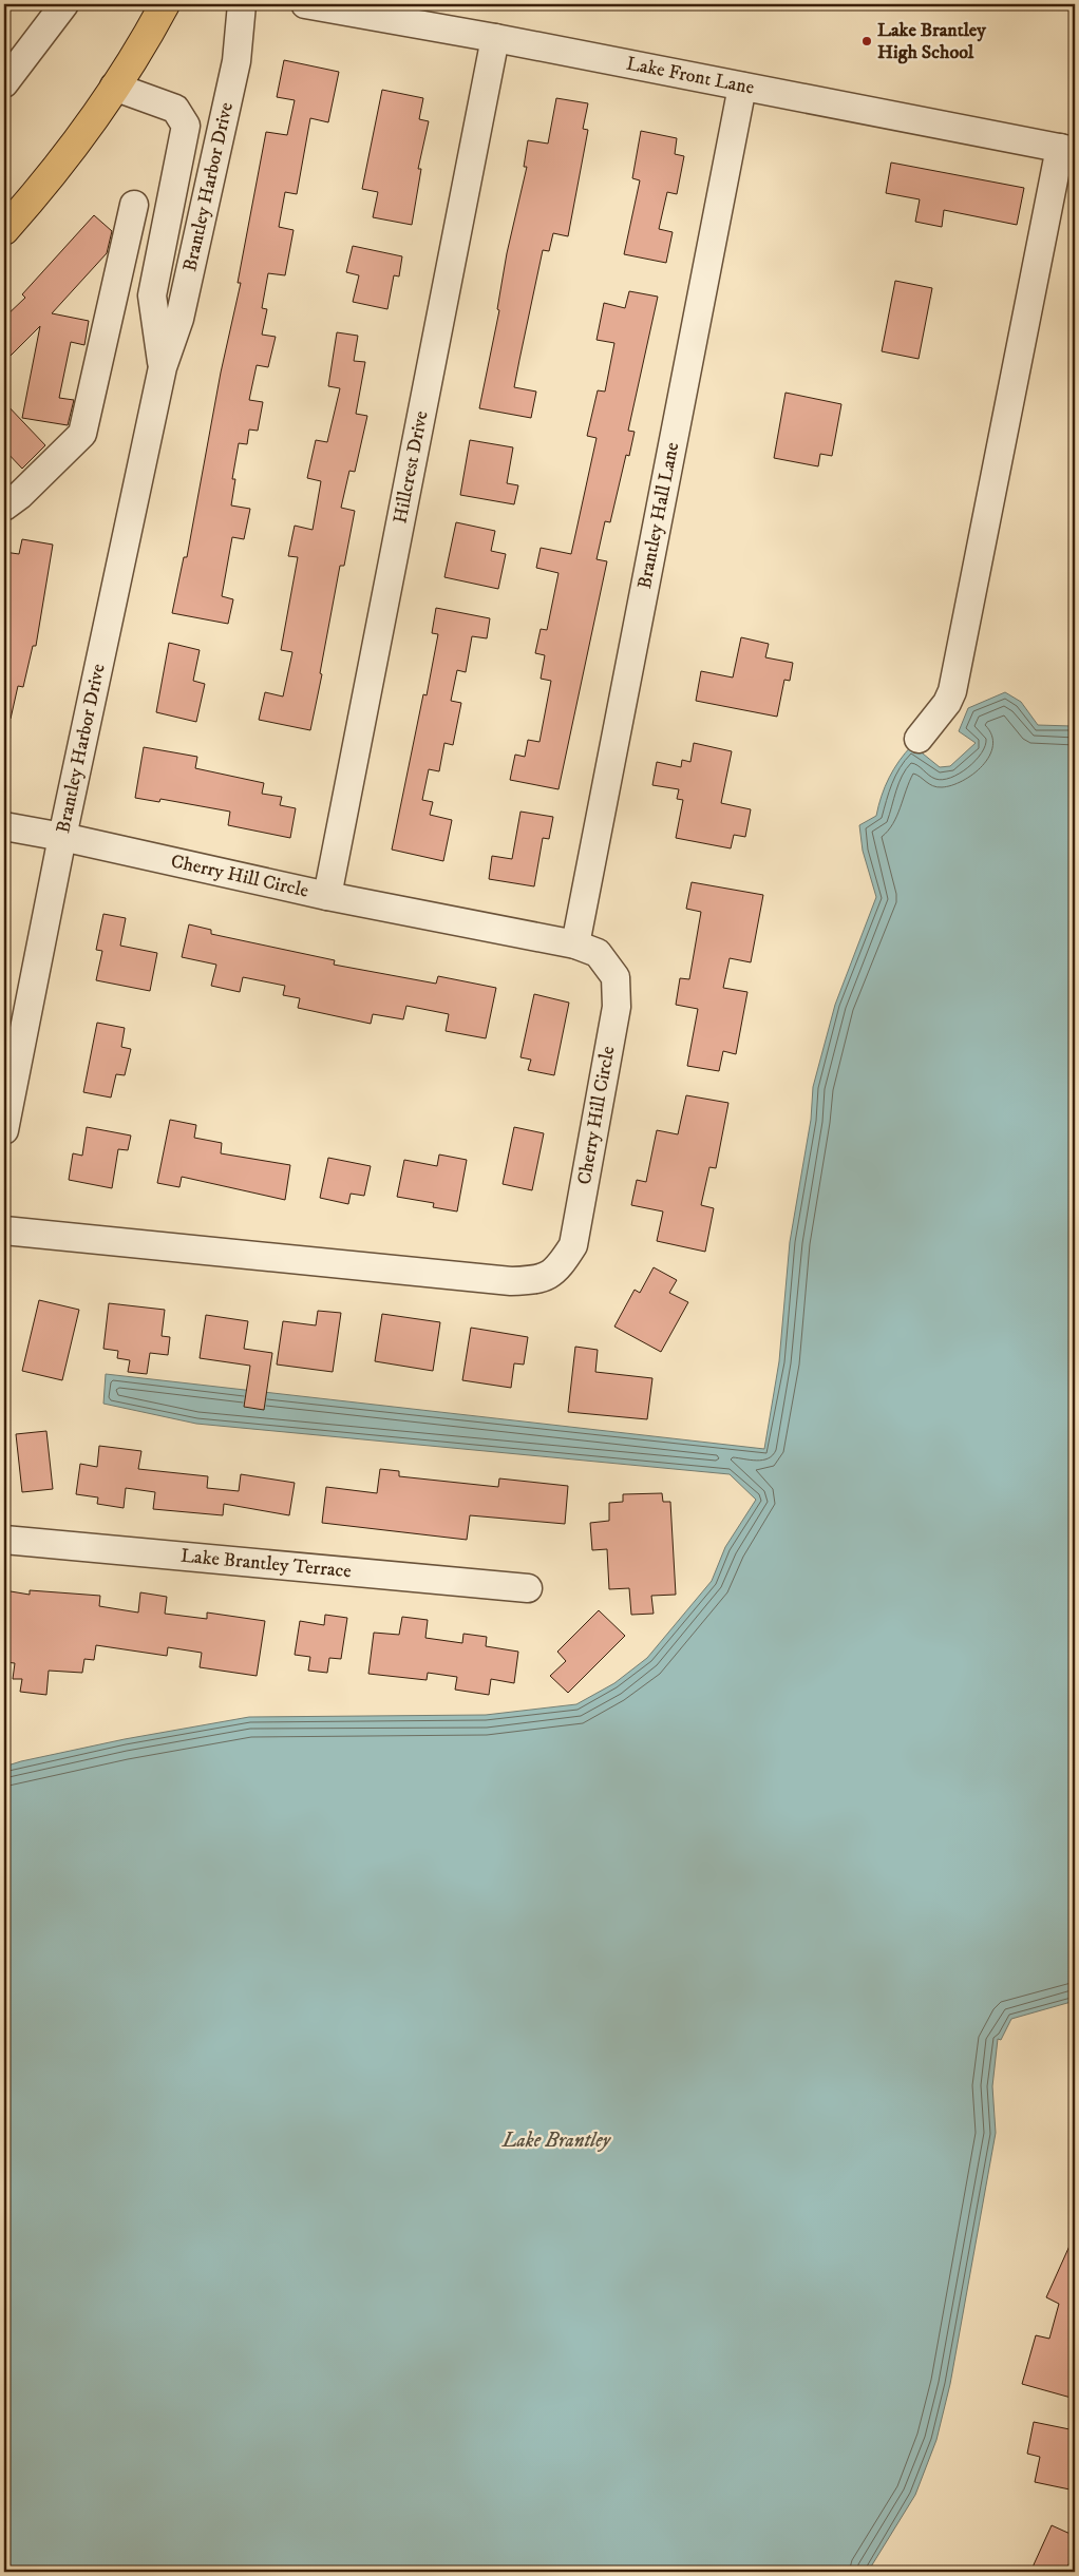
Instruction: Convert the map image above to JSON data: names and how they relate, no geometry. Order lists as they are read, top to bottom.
{
  "streets": {
    "street": [
      "Lake Front Lane",
      "Brantley Harbor Drive",
      "Hillcrest Drive",
      "Brantley Hall Lane",
      "Cherry Hill Circle",
      "Lake Brantley Terrace"
    ]
  },
  "crossings": [
    ["Lake Front Lane", "Hillcrest Drive"],
    ["Lake Front Lane", "Brantley Hall Lane"],
    ["Brantley Harbor Drive", "Cherry Hill Circle"],
    ["Hillcrest Drive", "Cherry Hill Circle"],
    ["Brantley Hall Lane", "Cherry Hill Circle"]
  ],
  "water": ["Lake Brantley"],
  "places": ["Lake Brantley High School"]
}
